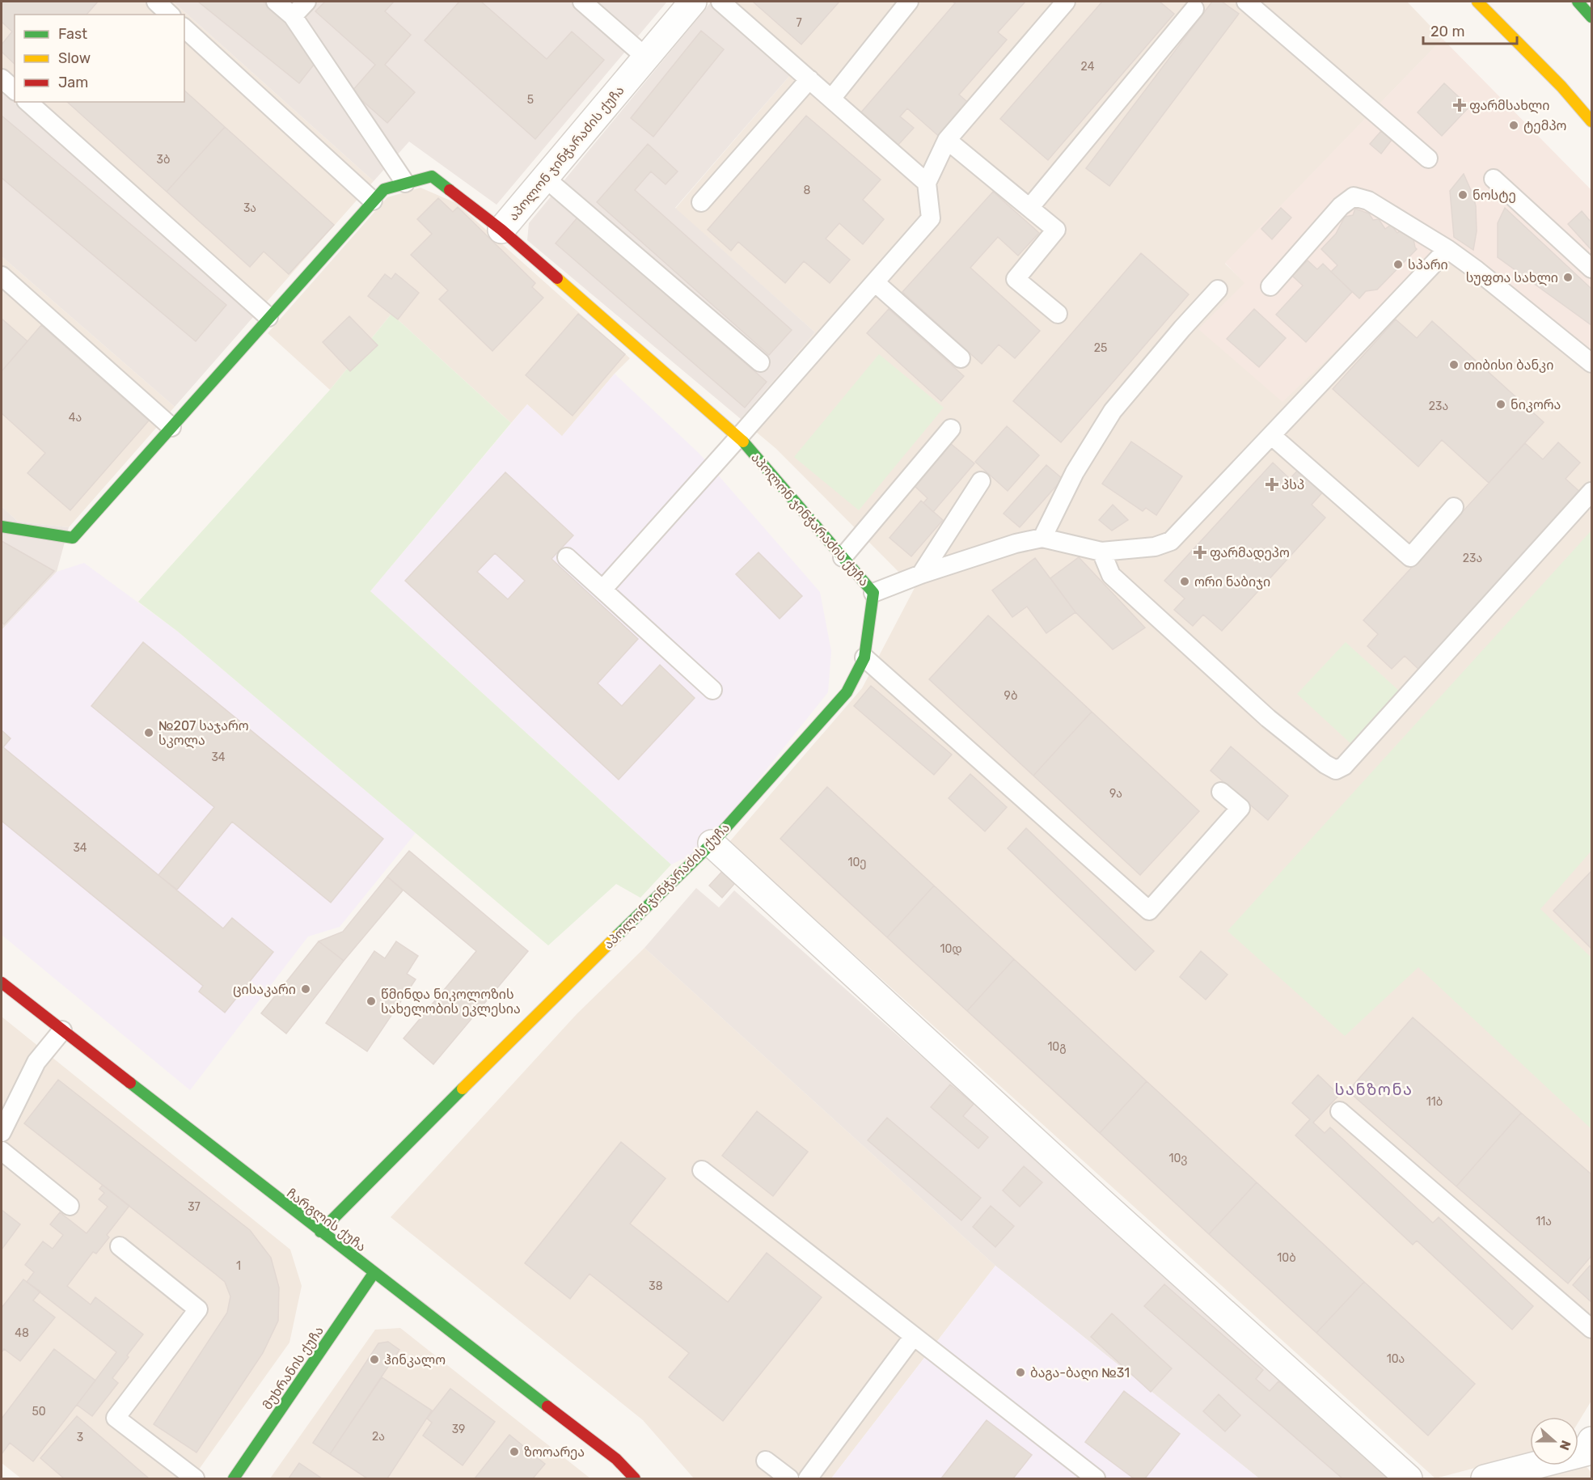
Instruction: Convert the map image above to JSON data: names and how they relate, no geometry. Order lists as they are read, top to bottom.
{
  "streets": {
    "street": ["აპოლონ ჯინჭარაძის ქუჩა", "ჩარგლის ქუჩა", "მუხრანის ქუჩა"]
  },
  "crossings": [
    ["აპოლონ ჯინჭარაძის ქუჩა", "ჩარგლის ქუჩა"],
    ["ჩარგლის ქუჩა", "მუხრანის ქუჩა"]
  ],
  "districts": ["სანზონა"],
  "places": {
    "health": ["ფარმსახლი", "პსპ", "ფარმადეპო"],
    "other": [
      "ტემპო",
      "ნოსტე",
      "სპარი",
      "სუფთა სახლი",
      "თიბისი ბანკი",
      "ნიკორა",
      "ორი ნაბიჯი",
      "№207 საჯარო სკოლა",
      "ცისაკარი",
      "წმინდა ნიკოლოზის სახელობის ეკლესია",
      "ჰინკალო",
      "ბაგა-ბაღი №31",
      "ზოოარეა"
    ]
  },
  "house_numbers": [
    "7",
    "24",
    "5",
    "3ბ",
    "8",
    "3ა",
    "25",
    "23ა",
    "4ა",
    "23ა",
    "9ბ",
    "34",
    "9ა",
    "34",
    "10ე",
    "10დ",
    "10გ",
    "11ბ",
    "10ვ",
    "37",
    "11ა",
    "10ბ",
    "1",
    "38",
    "48",
    "10ა",
    "50",
    "39",
    "2ა",
    "3"
  ],
  "legend": ["Fast", "Slow", "Jam"],
  "scale_bar": "20 m",
  "north": "right"
}
